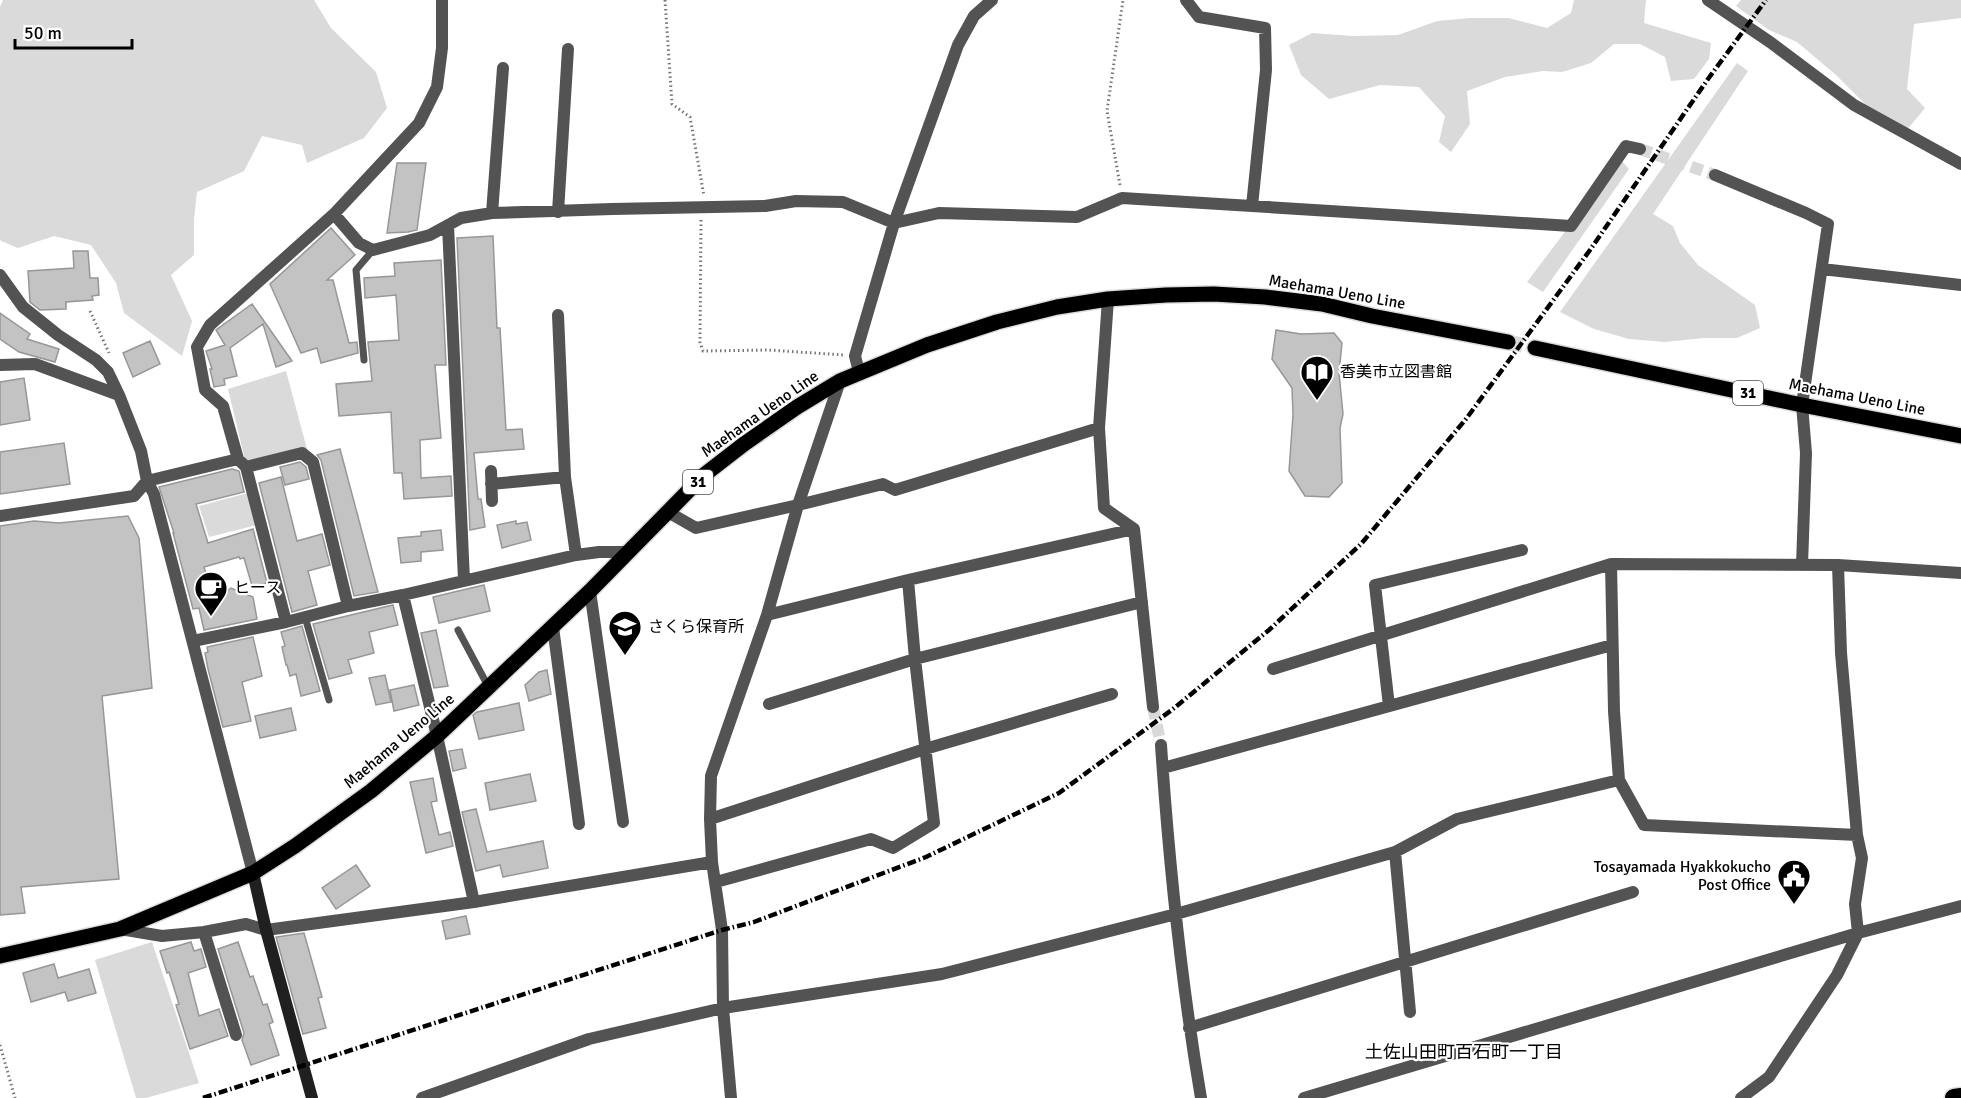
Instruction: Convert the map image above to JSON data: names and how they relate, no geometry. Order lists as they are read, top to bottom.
{
  "streets": {
    "main road": ["Maehama Ueno Line", "31"]
  },
  "districts": ["土佐山田町百石町一丁目"],
  "places": {
    "library": ["香美市立図書館"],
    "cafe": ["ヒース"],
    "school or university": ["さくら保育所"],
    "public building": ["Tosayamada Hyakkokucho Post Office"]
  },
  "scale_bar": "50 m"
}
